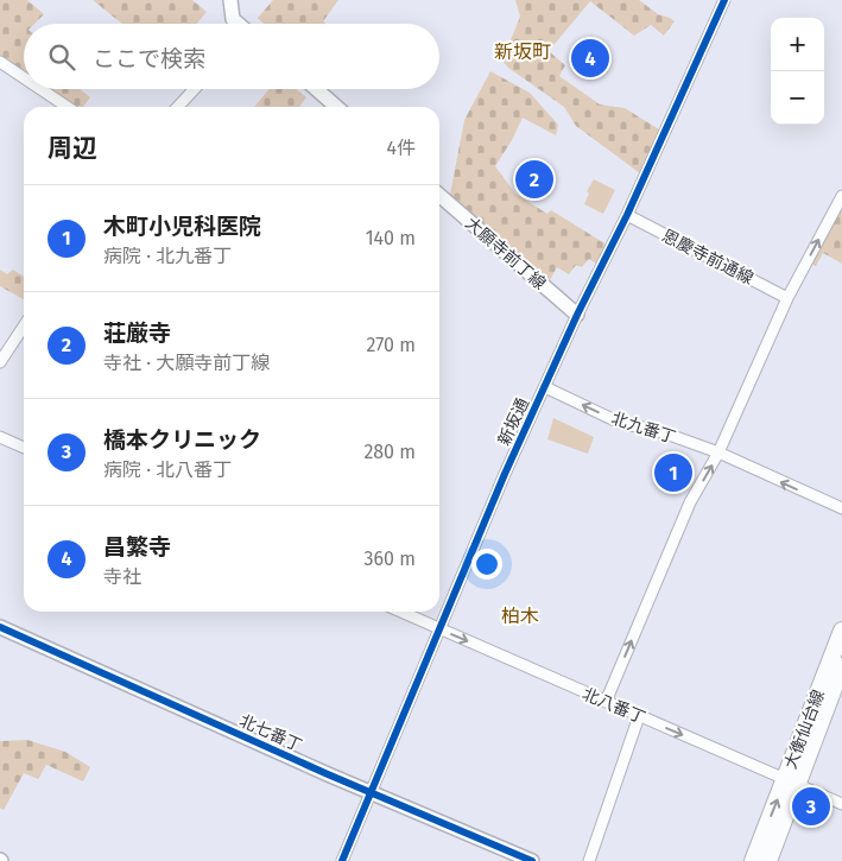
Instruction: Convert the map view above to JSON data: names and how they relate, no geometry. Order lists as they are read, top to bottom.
{
  "streets": {
    "main road": ["大衡仙台線"],
    "street": [
      "大願寺前丁線",
      "恩慶寺前通線",
      "新坂通",
      "北九番丁",
      "北八番丁",
      "北七番丁"
    ]
  },
  "crossings": [
    ["大願寺前丁線", "新坂通"],
    ["恩慶寺前通線", "新坂通"],
    ["新坂通", "北九番丁"],
    ["新坂通", "北八番丁"],
    ["新坂通", "北七番丁"],
    ["北八番丁", "大衡仙台線"]
  ],
  "one_way": ["北九番丁", "北八番丁"],
  "districts": ["新坂町", "柏木"],
  "page": {
    "map_buttons": ["+", "−"],
    "search": "ここで検索",
    "pins": [
      "4",
      "2",
      "1",
      "3"
    ],
    "heading": ["周辺", "4件"],
    "list": [
      {
        "mark": "1",
        "name": "木町小児科医院",
        "note": "病院 · 北九番丁",
        "value": "140 m"
      },
      {
        "mark": "2",
        "name": "荘厳寺",
        "note": "寺社 · 大願寺前丁線",
        "value": "270 m"
      },
      {
        "mark": "3",
        "name": "橋本クリニック",
        "note": "病院 · 北八番丁",
        "value": "280 m"
      },
      {
        "mark": "4",
        "name": "昌繁寺",
        "note": "寺社",
        "value": "360 m"
      }
    ]
  }
}
